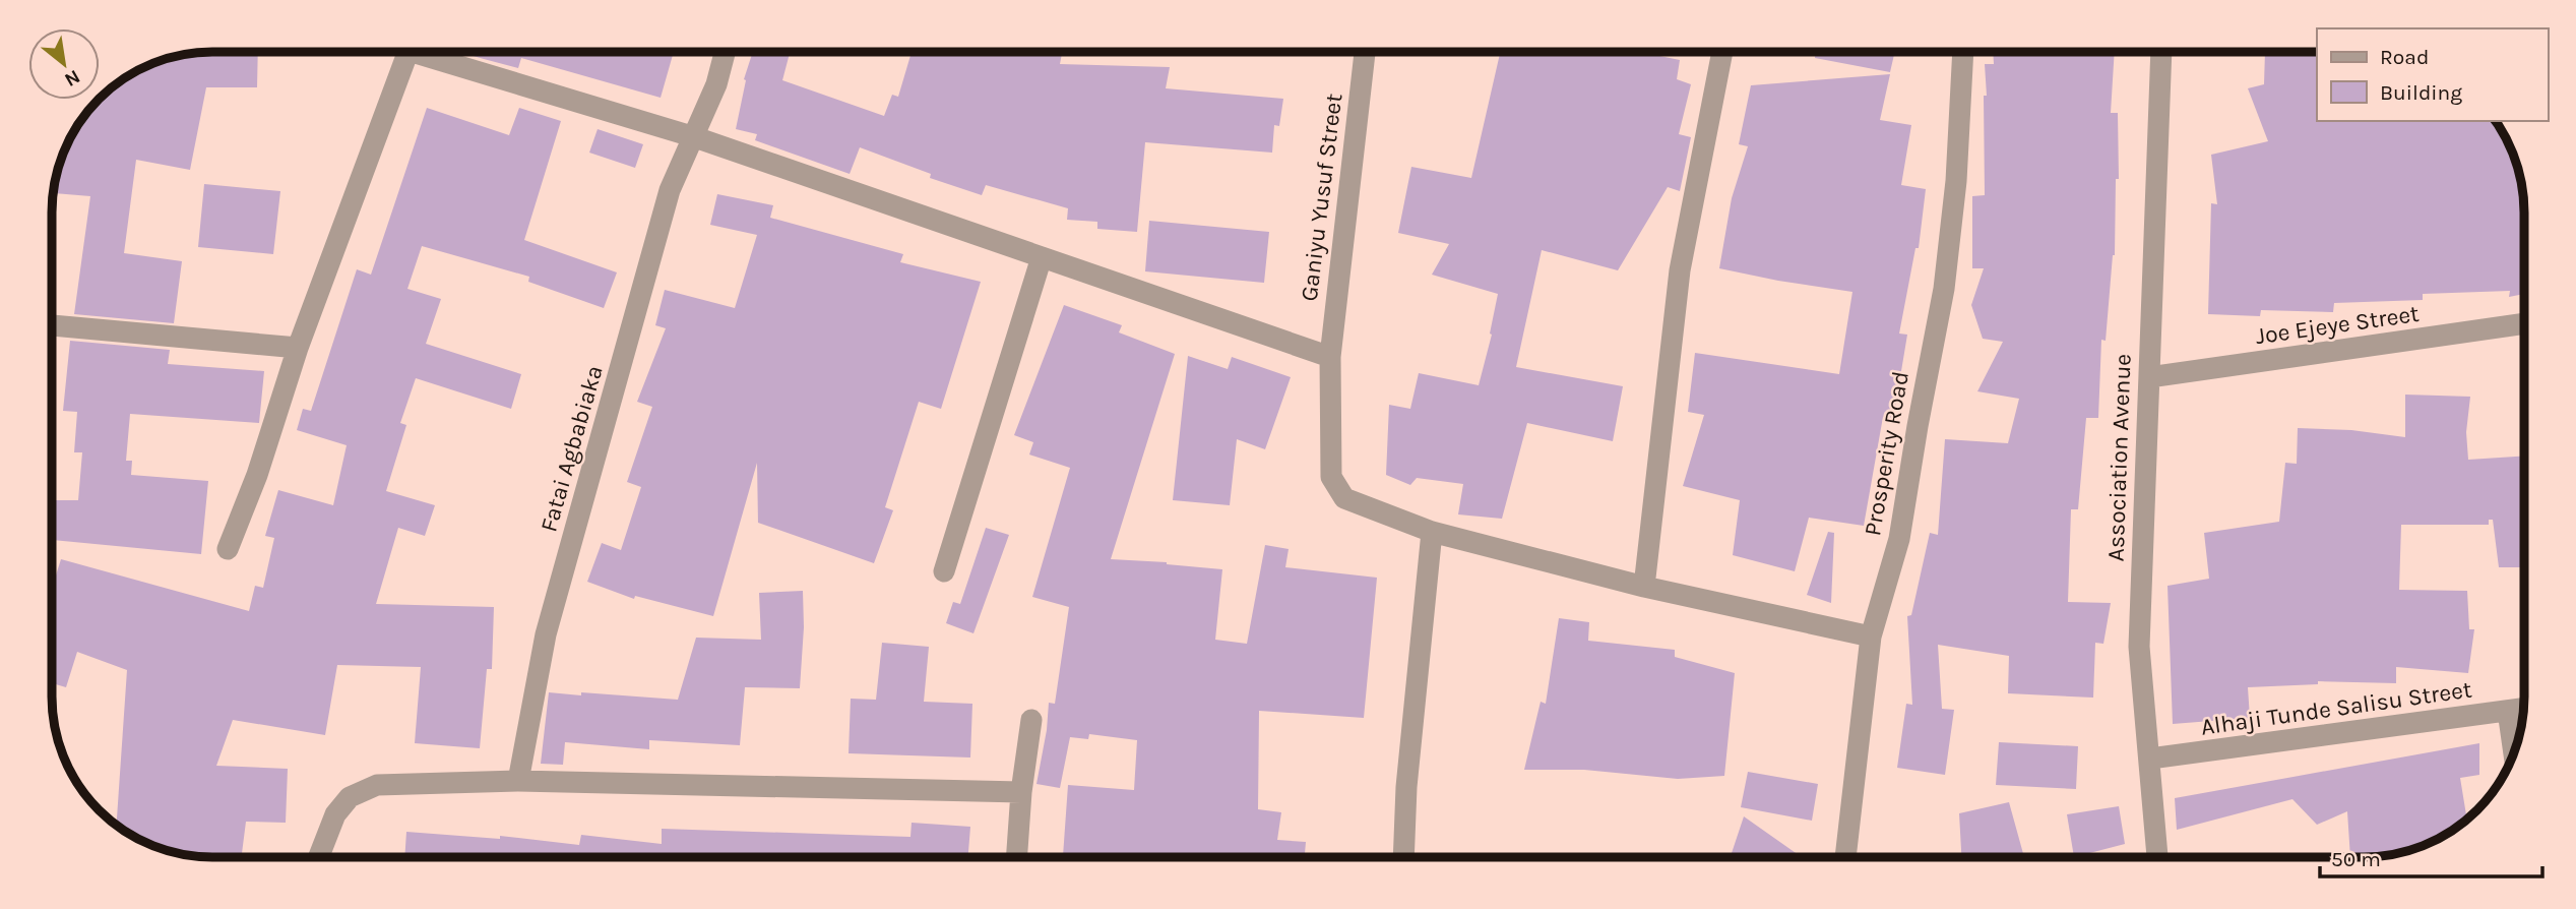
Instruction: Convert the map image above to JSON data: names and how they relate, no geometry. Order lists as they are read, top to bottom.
{
  "streets": {
    "street": [
      "Ganiyu Yusuf Street",
      "Joe Ejeye Street",
      "Fatai Agbabiaka",
      "Prosperity Road",
      "Association Avenue",
      "Alhaji Tunde Salisu Street"
    ]
  },
  "crossings": [
    ["Ganiyu Yusuf Street", "Prosperity Road"],
    ["Joe Ejeye Street", "Association Avenue"],
    ["Association Avenue", "Alhaji Tunde Salisu Street"]
  ],
  "legend": ["Road", "Building"],
  "scale_bar": "50 m",
  "north": "bottom right"
}
